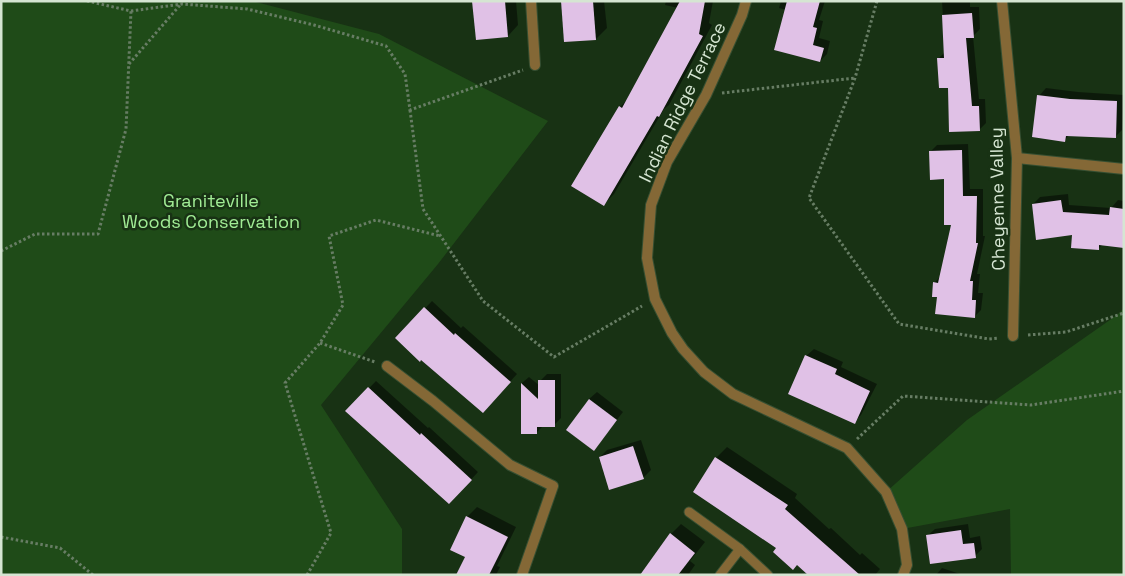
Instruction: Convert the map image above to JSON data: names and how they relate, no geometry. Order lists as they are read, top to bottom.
{
  "streets": {
    "street": ["Indian Ridge Terrace", "Cheyenne Valley"]
  },
  "parks": ["Graniteville Woods Conservation"]
}
